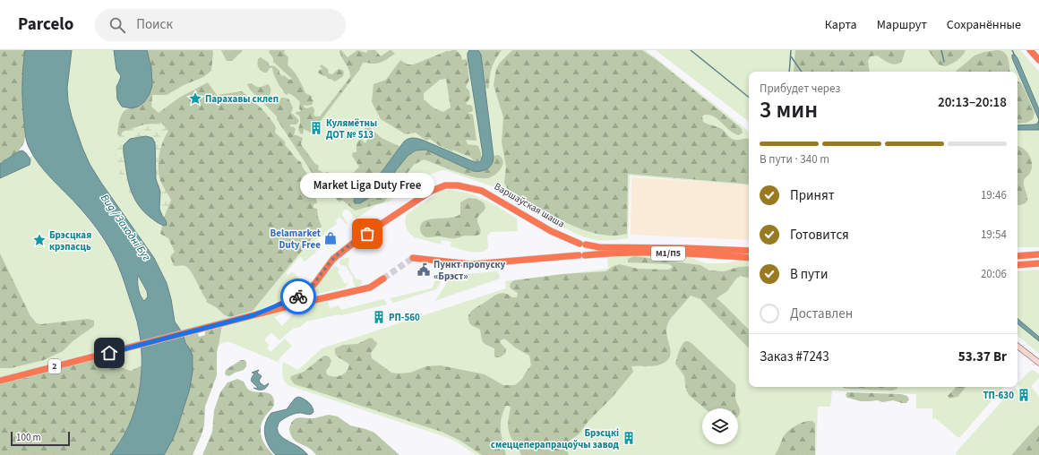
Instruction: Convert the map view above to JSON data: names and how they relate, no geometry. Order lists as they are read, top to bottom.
{
  "streets": {
    "highway": ["Варшаўская шаша", "М1/П5", "2"]
  },
  "crossings": [
    ["Варшаўская шаша", "2"]
  ],
  "water": ["Bug / Заходні Буг"],
  "places": {
    "place": ["Парахавы склеп", "Брэсцкая крэпасць"],
    "building": [
      "Кулямётны ДОТ № 513",
      "РП-560",
      "ТП-630",
      "Брэсцкі смеццеперапрацоўчы завод"
    ],
    "other": ["Market Liga Duty Free"],
    "shop": ["Belamarket Duty Free"],
    "public building": ["Пункт пропуску «Брэст»"]
  },
  "scale_bar": "100 m",
  "page": {
    "header": "Parcelo",
    "search": "Поиск",
    "nav": ["Карта", "Маршрут", "Сохранённые"],
    "heading": ["3 мин", "Прибудет через", "20:13–20:18"],
    "panel": ["Заказ #7243", "53.37 Br"],
    "bar": "В пути · 340 m",
    "bubble": "Market Liga Duty Free",
    "list": [
      ["Принят", "19:46"],
      ["Готовится", "19:54"],
      ["В пути", "20:06"],
      "Доставлен"
    ],
    "scale": "100 m"
  }
}
